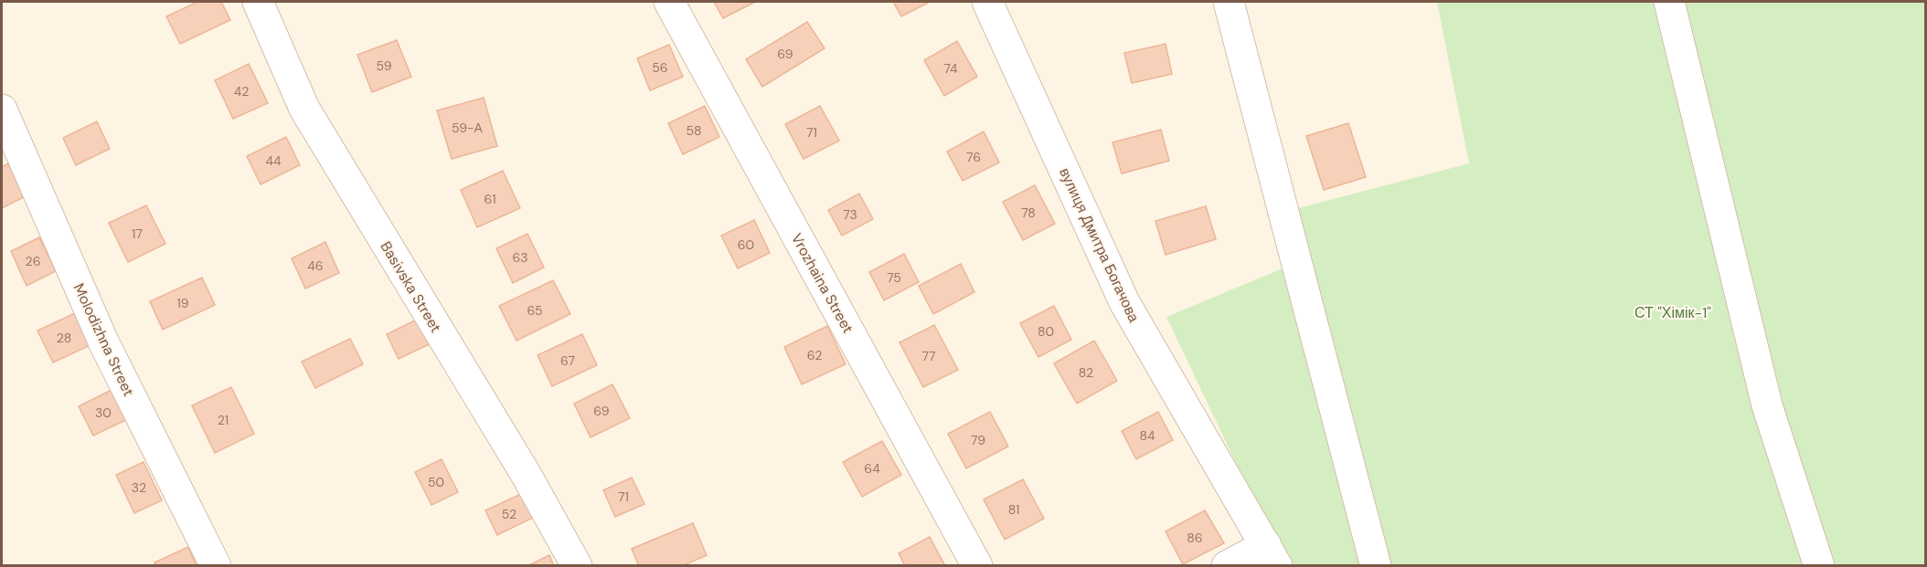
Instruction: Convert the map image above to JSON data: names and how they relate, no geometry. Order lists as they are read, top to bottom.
{
  "streets": {
    "street": [
      "вулиця Дмитра Богачова",
      "Vrozhaina Street",
      "Basivska Street",
      "Molodizhna Street"
    ]
  },
  "parks": ["СТ \"Хімік-1\""],
  "house_numbers": [
    "69",
    "59",
    "56",
    "74",
    "42",
    "59-А",
    "58",
    "71",
    "76",
    "44",
    "61",
    "78",
    "73",
    "17",
    "60",
    "63",
    "26",
    "46",
    "75",
    "19",
    "65",
    "80",
    "28",
    "62",
    "77",
    "67",
    "82",
    "69",
    "30",
    "21",
    "84",
    "79",
    "64",
    "50",
    "32",
    "71",
    "81",
    "52",
    "86"
  ]
}
